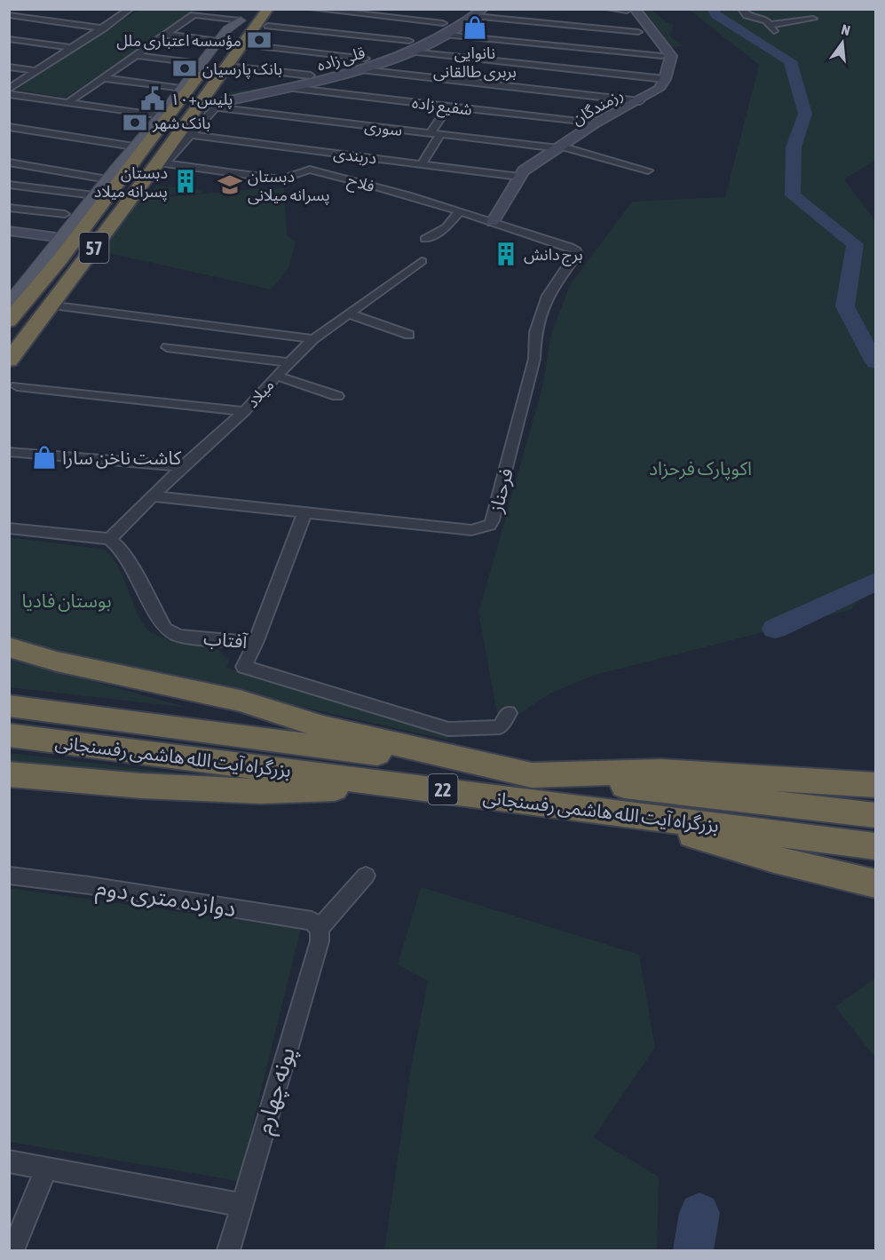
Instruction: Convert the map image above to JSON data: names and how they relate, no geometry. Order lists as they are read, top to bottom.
{
  "streets": {
    "highway": ["57", "بزرگراه آیت الله هاشمی رفسنجانی", "22"],
    "street": [
      "قلی زاده",
      "شفیع زاده",
      "رزمندگان",
      "سوری",
      "دربندی",
      "فلاح",
      "میلاد",
      "فرحناز",
      "آفتاب",
      "دوازده متری دوم",
      "پونه چهارم"
    ]
  },
  "crossings": [
    ["قلی زاده", "شفیع زاده"],
    ["قلی زاده", "سوری"],
    ["قلی زاده", "57"],
    ["شفیع زاده", "رزمندگان"],
    ["رزمندگان", "سوری"],
    ["رزمندگان", "دربندی"],
    ["رزمندگان", "فلاح"],
    ["رزمندگان", "فرحناز"],
    ["سوری", "57"],
    ["فلاح", "فرحناز"],
    ["میلاد", "فرحناز"],
    ["میلاد", "آفتاب"],
    ["فرحناز", "آفتاب"],
    ["دوازده متری دوم", "پونه چهارم"]
  ],
  "parks": ["اکوپارک فرحزاد", "بوستان فادیا"],
  "places": {
    "shop": ["نانوایی بربری طالقانی", "کاشت ناخن سارا"],
    "bank": ["مؤسسه اعتباری ملل", "بانک پارسیان", "بانک شهر"],
    "public building": ["پلیس+۱۰"],
    "building": ["دبستان پسرانه میلاد", "برج دانش"],
    "school or university": ["دبستان پسرانه میلانی"]
  },
  "north": "top"
}
